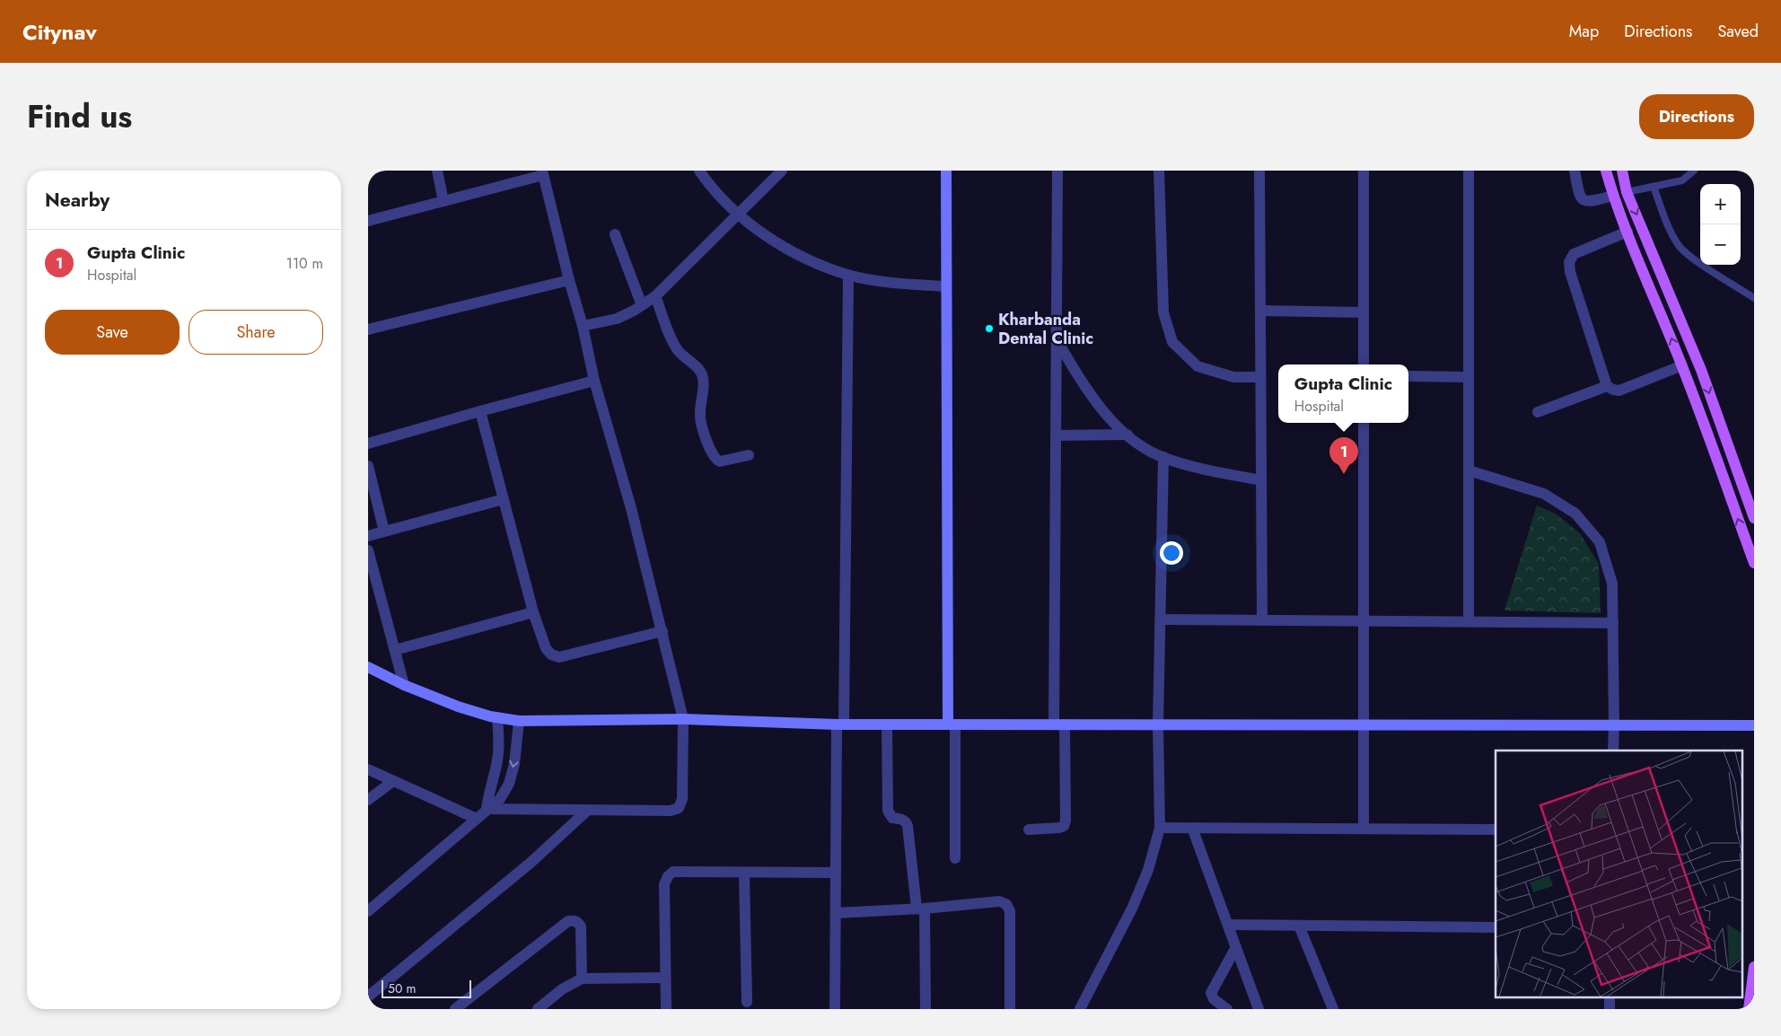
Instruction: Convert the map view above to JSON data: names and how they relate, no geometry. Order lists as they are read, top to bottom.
{
  "places": ["Kharbanda Dental Clinic"],
  "scale_bar": "50 m",
  "page": {
    "header": "Citynav",
    "nav": ["Map", "Directions", "Saved"],
    "title": "Find us",
    "buttons": [
      "Directions",
      ["Save", "Share"]
    ],
    "heading": "Nearby",
    "map_buttons": ["+", "−"],
    "list": [
      {
        "mark": "1",
        "name": "Gupta Clinic",
        "note": "Hospital",
        "value": "110 m"
      }
    ],
    "popup": ["Gupta Clinic", "Hospital"],
    "pins": "1",
    "scale": "50 m"
  }
}
